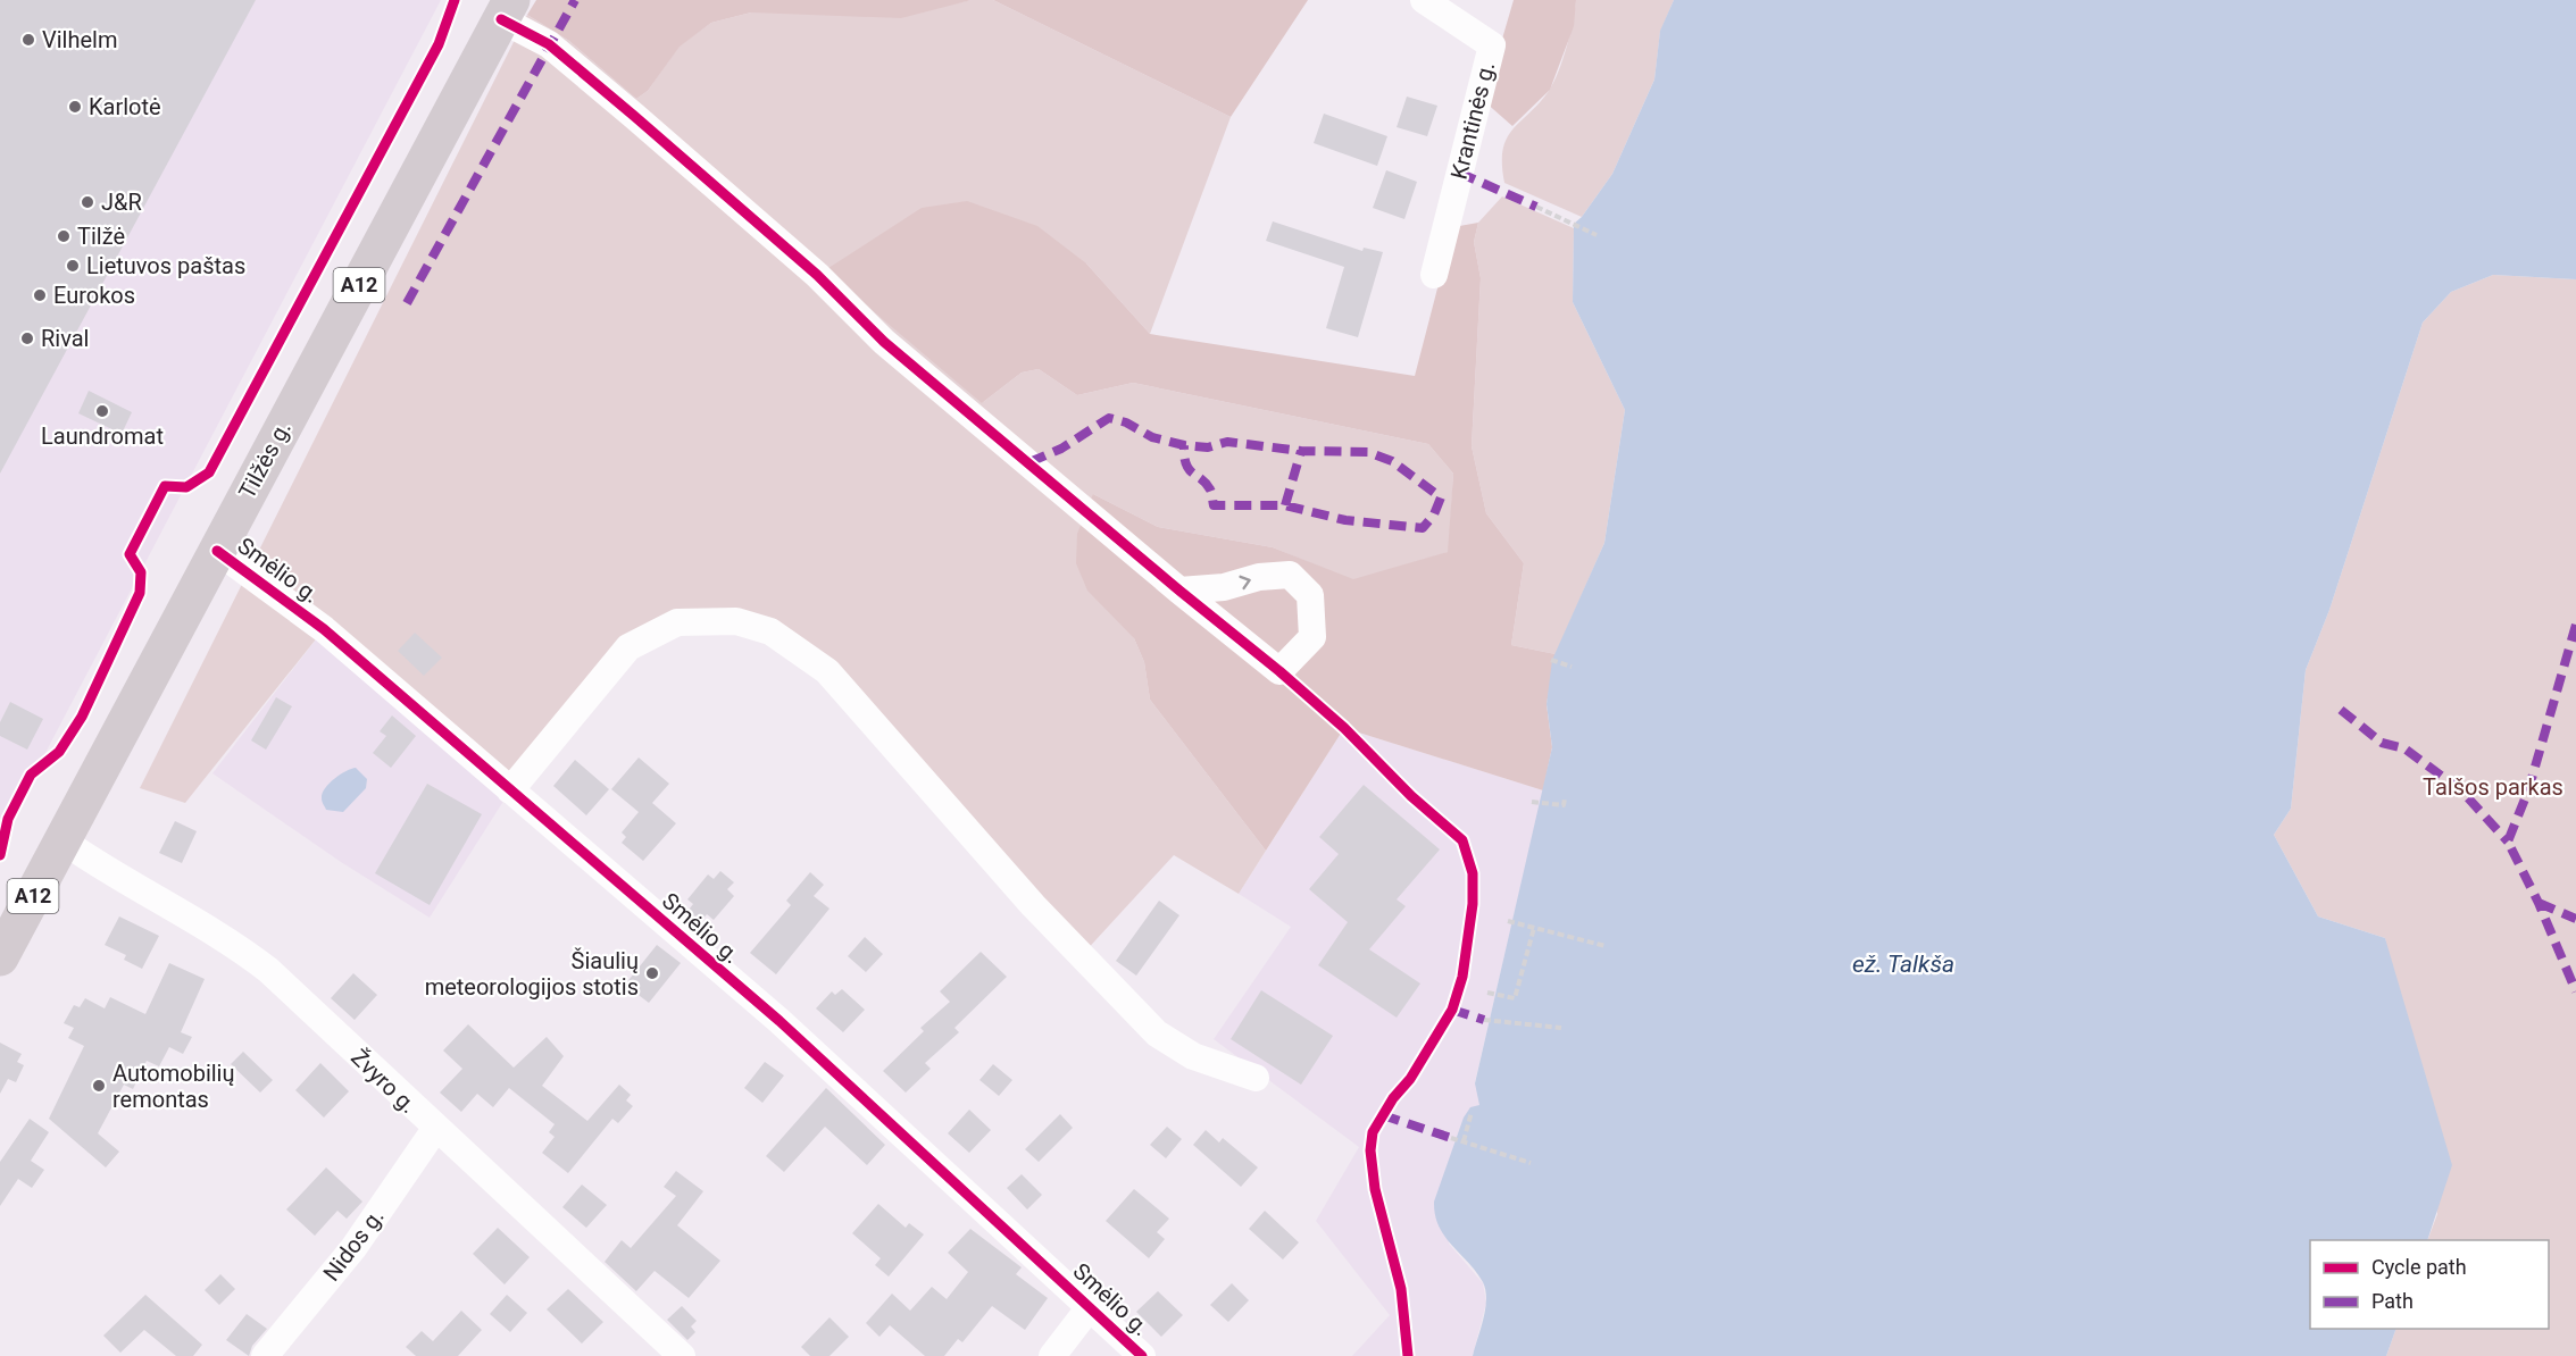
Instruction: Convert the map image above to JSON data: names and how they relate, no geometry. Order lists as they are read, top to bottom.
{
  "streets": {
    "highway": ["A12", "Tilžės g."],
    "street": [
      "Krantinės g.",
      "Smėlio g.",
      "Žvyro g.",
      "Nidos g."
    ]
  },
  "crossings": [
    ["Tilžės g.", "Smėlio g."],
    ["Tilžės g.", "Žvyro g."],
    ["Žvyro g.", "Nidos g."]
  ],
  "water": ["ež. Talkša"],
  "parks": ["Talšos parkas"],
  "places": [
    "Vilhelm",
    "Karlotė",
    "J&R",
    "Tilžė",
    "Lietuvos paštas",
    "Eurokos",
    "Rival",
    "Laundromat",
    "Šiaulių meteorologijos stotis",
    "Automobilių remontas"
  ],
  "legend": ["Cycle path", "Path"]
}
